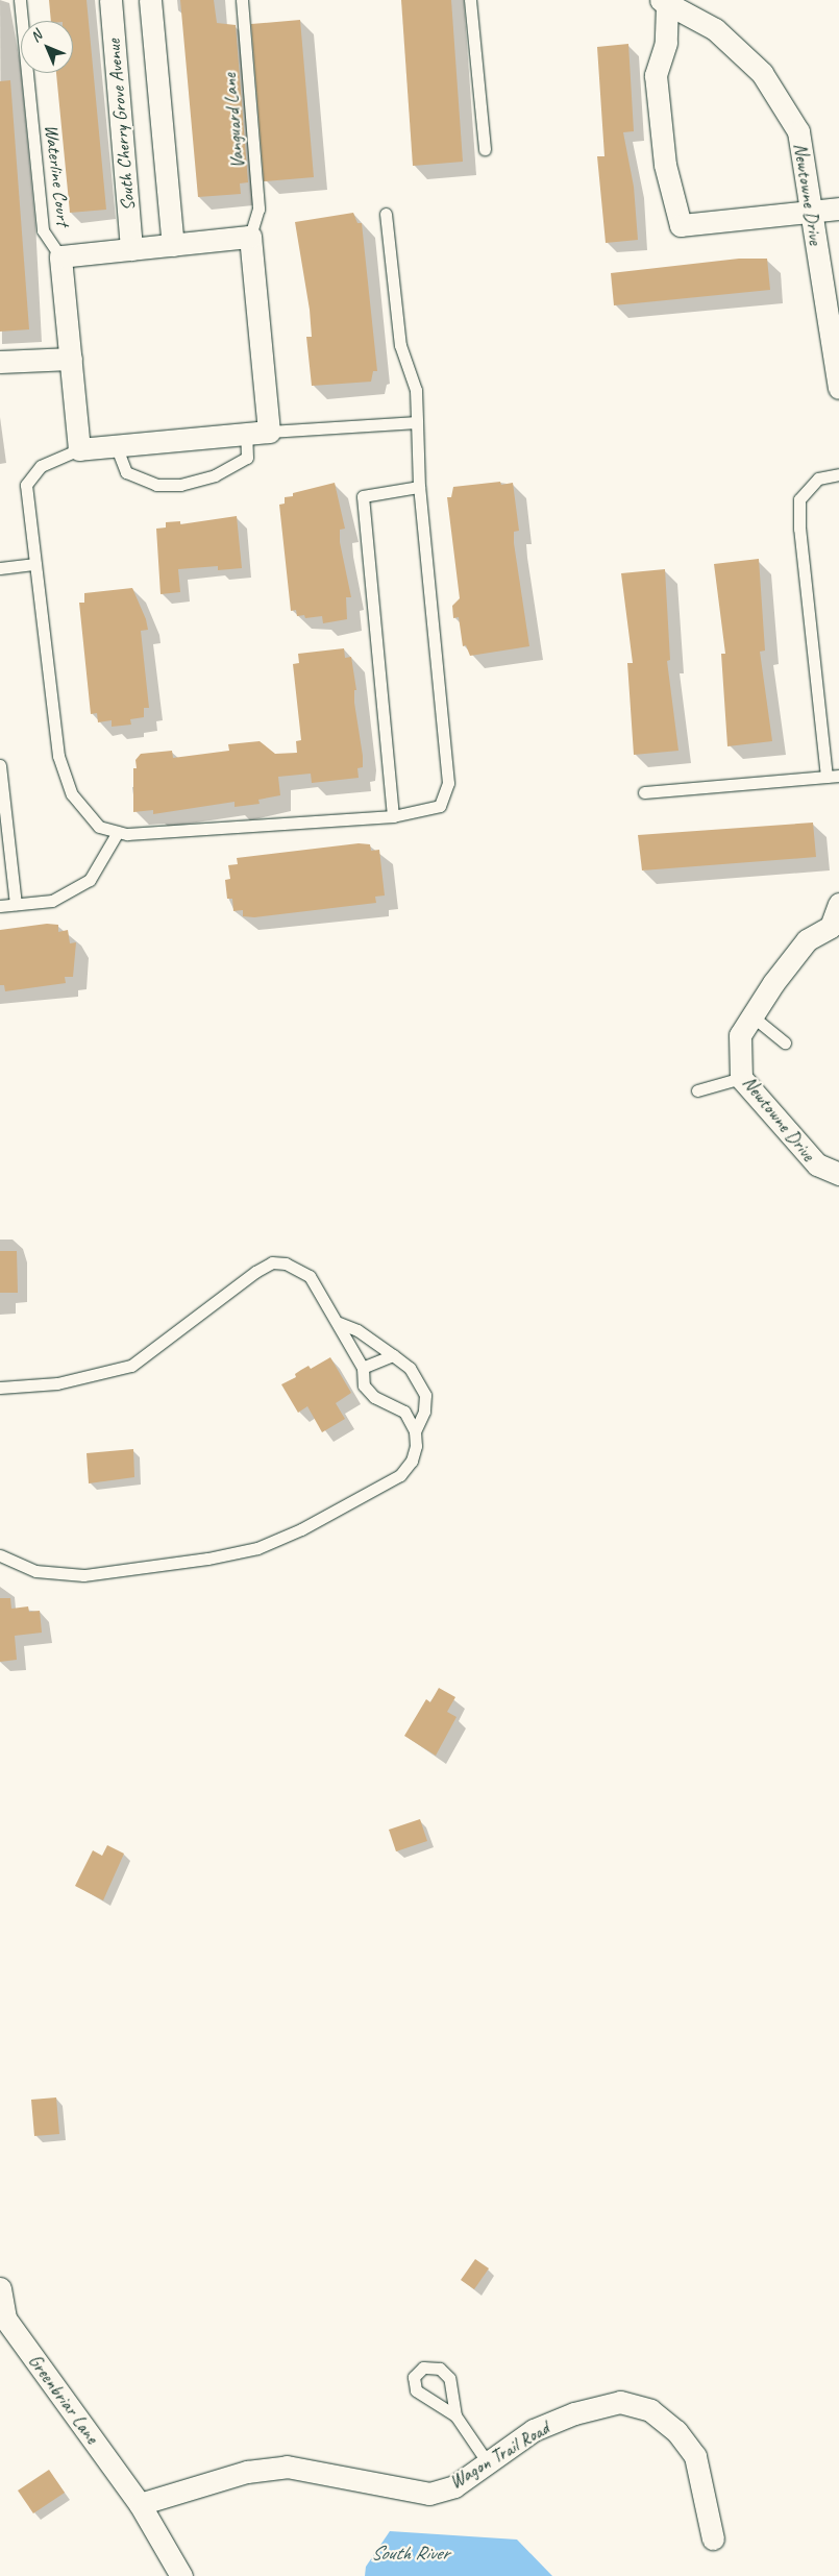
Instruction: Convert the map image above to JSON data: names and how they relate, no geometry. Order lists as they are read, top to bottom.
{
  "streets": {
    "street": [
      "South Cherry Grove Avenue",
      "Newtowne Drive",
      "Greenbriar Lane",
      "Wagon Trail Road"
    ],
    "lane": ["Vanguard Lane", "Waterline Court"]
  },
  "crossings": [
    ["Greenbriar Lane", "Wagon Trail Road"]
  ],
  "water": ["South River"],
  "north": "top left"
}
